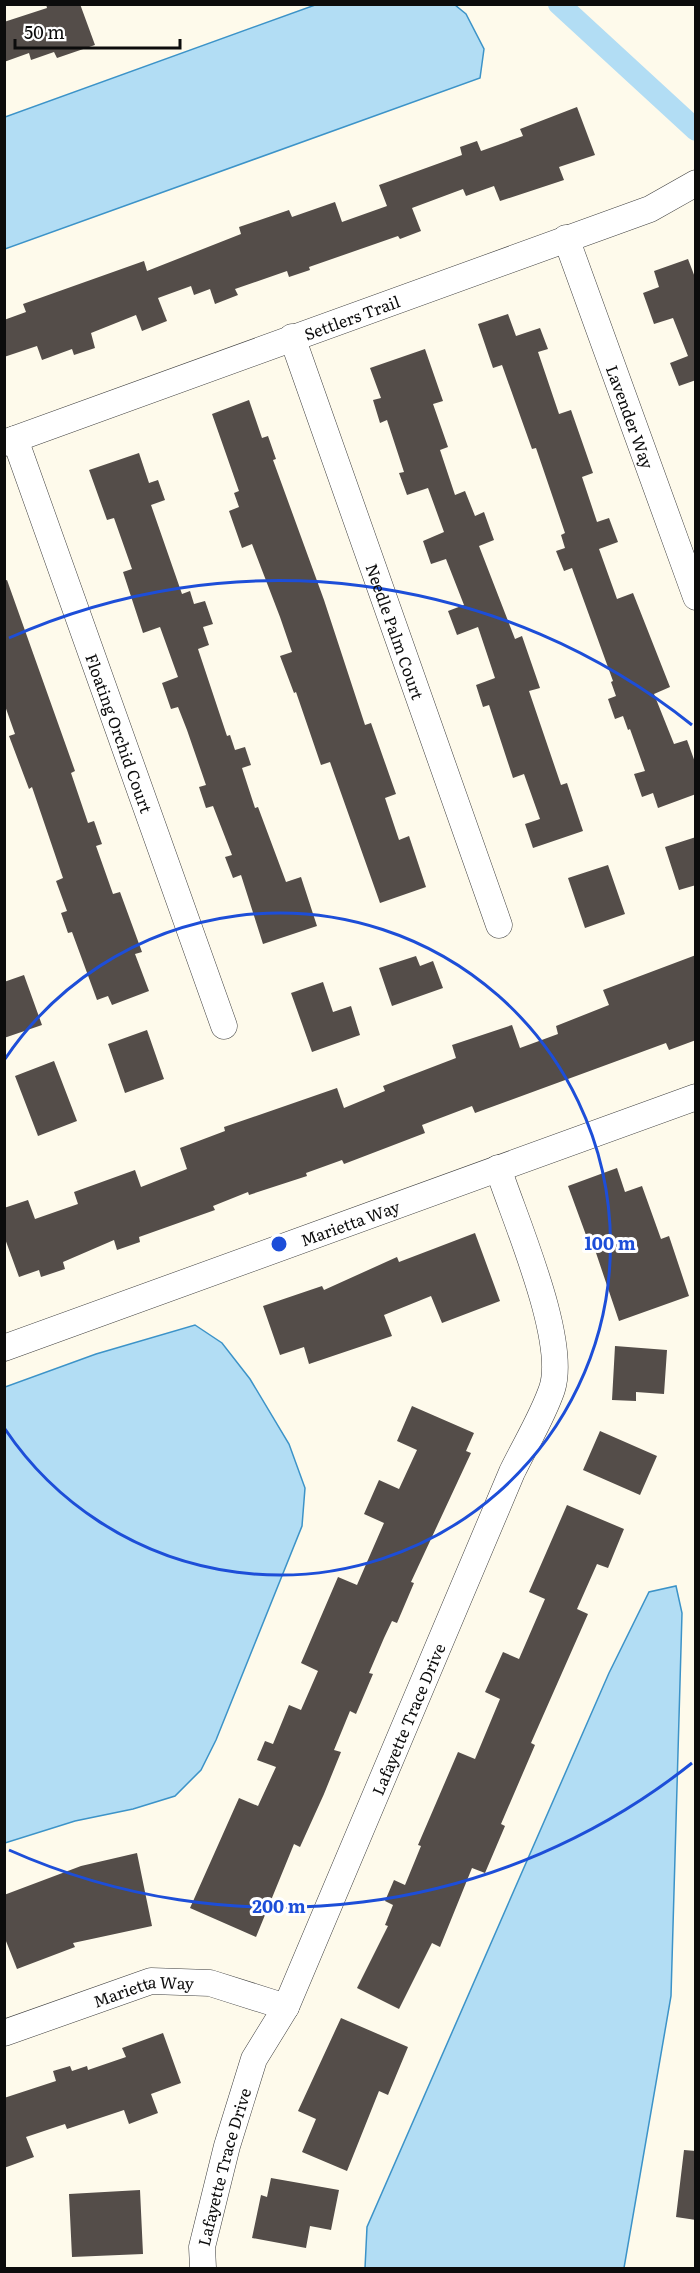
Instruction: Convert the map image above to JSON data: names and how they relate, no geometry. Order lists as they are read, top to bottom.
{
  "streets": {
    "street": [
      "Settlers Trail",
      "Lavender Way",
      "Needle Palm Court",
      "Floating Orchid Court",
      "Marietta Way",
      "Lafayette Trace Drive"
    ]
  },
  "crossings": [
    ["Settlers Trail", "Lavender Way"],
    ["Settlers Trail", "Needle Palm Court"],
    ["Settlers Trail", "Floating Orchid Court"],
    ["Marietta Way", "Lafayette Trace Drive"]
  ],
  "scale_bar": "50 m",
  "rings": ["100 m", "200 m"]
}
